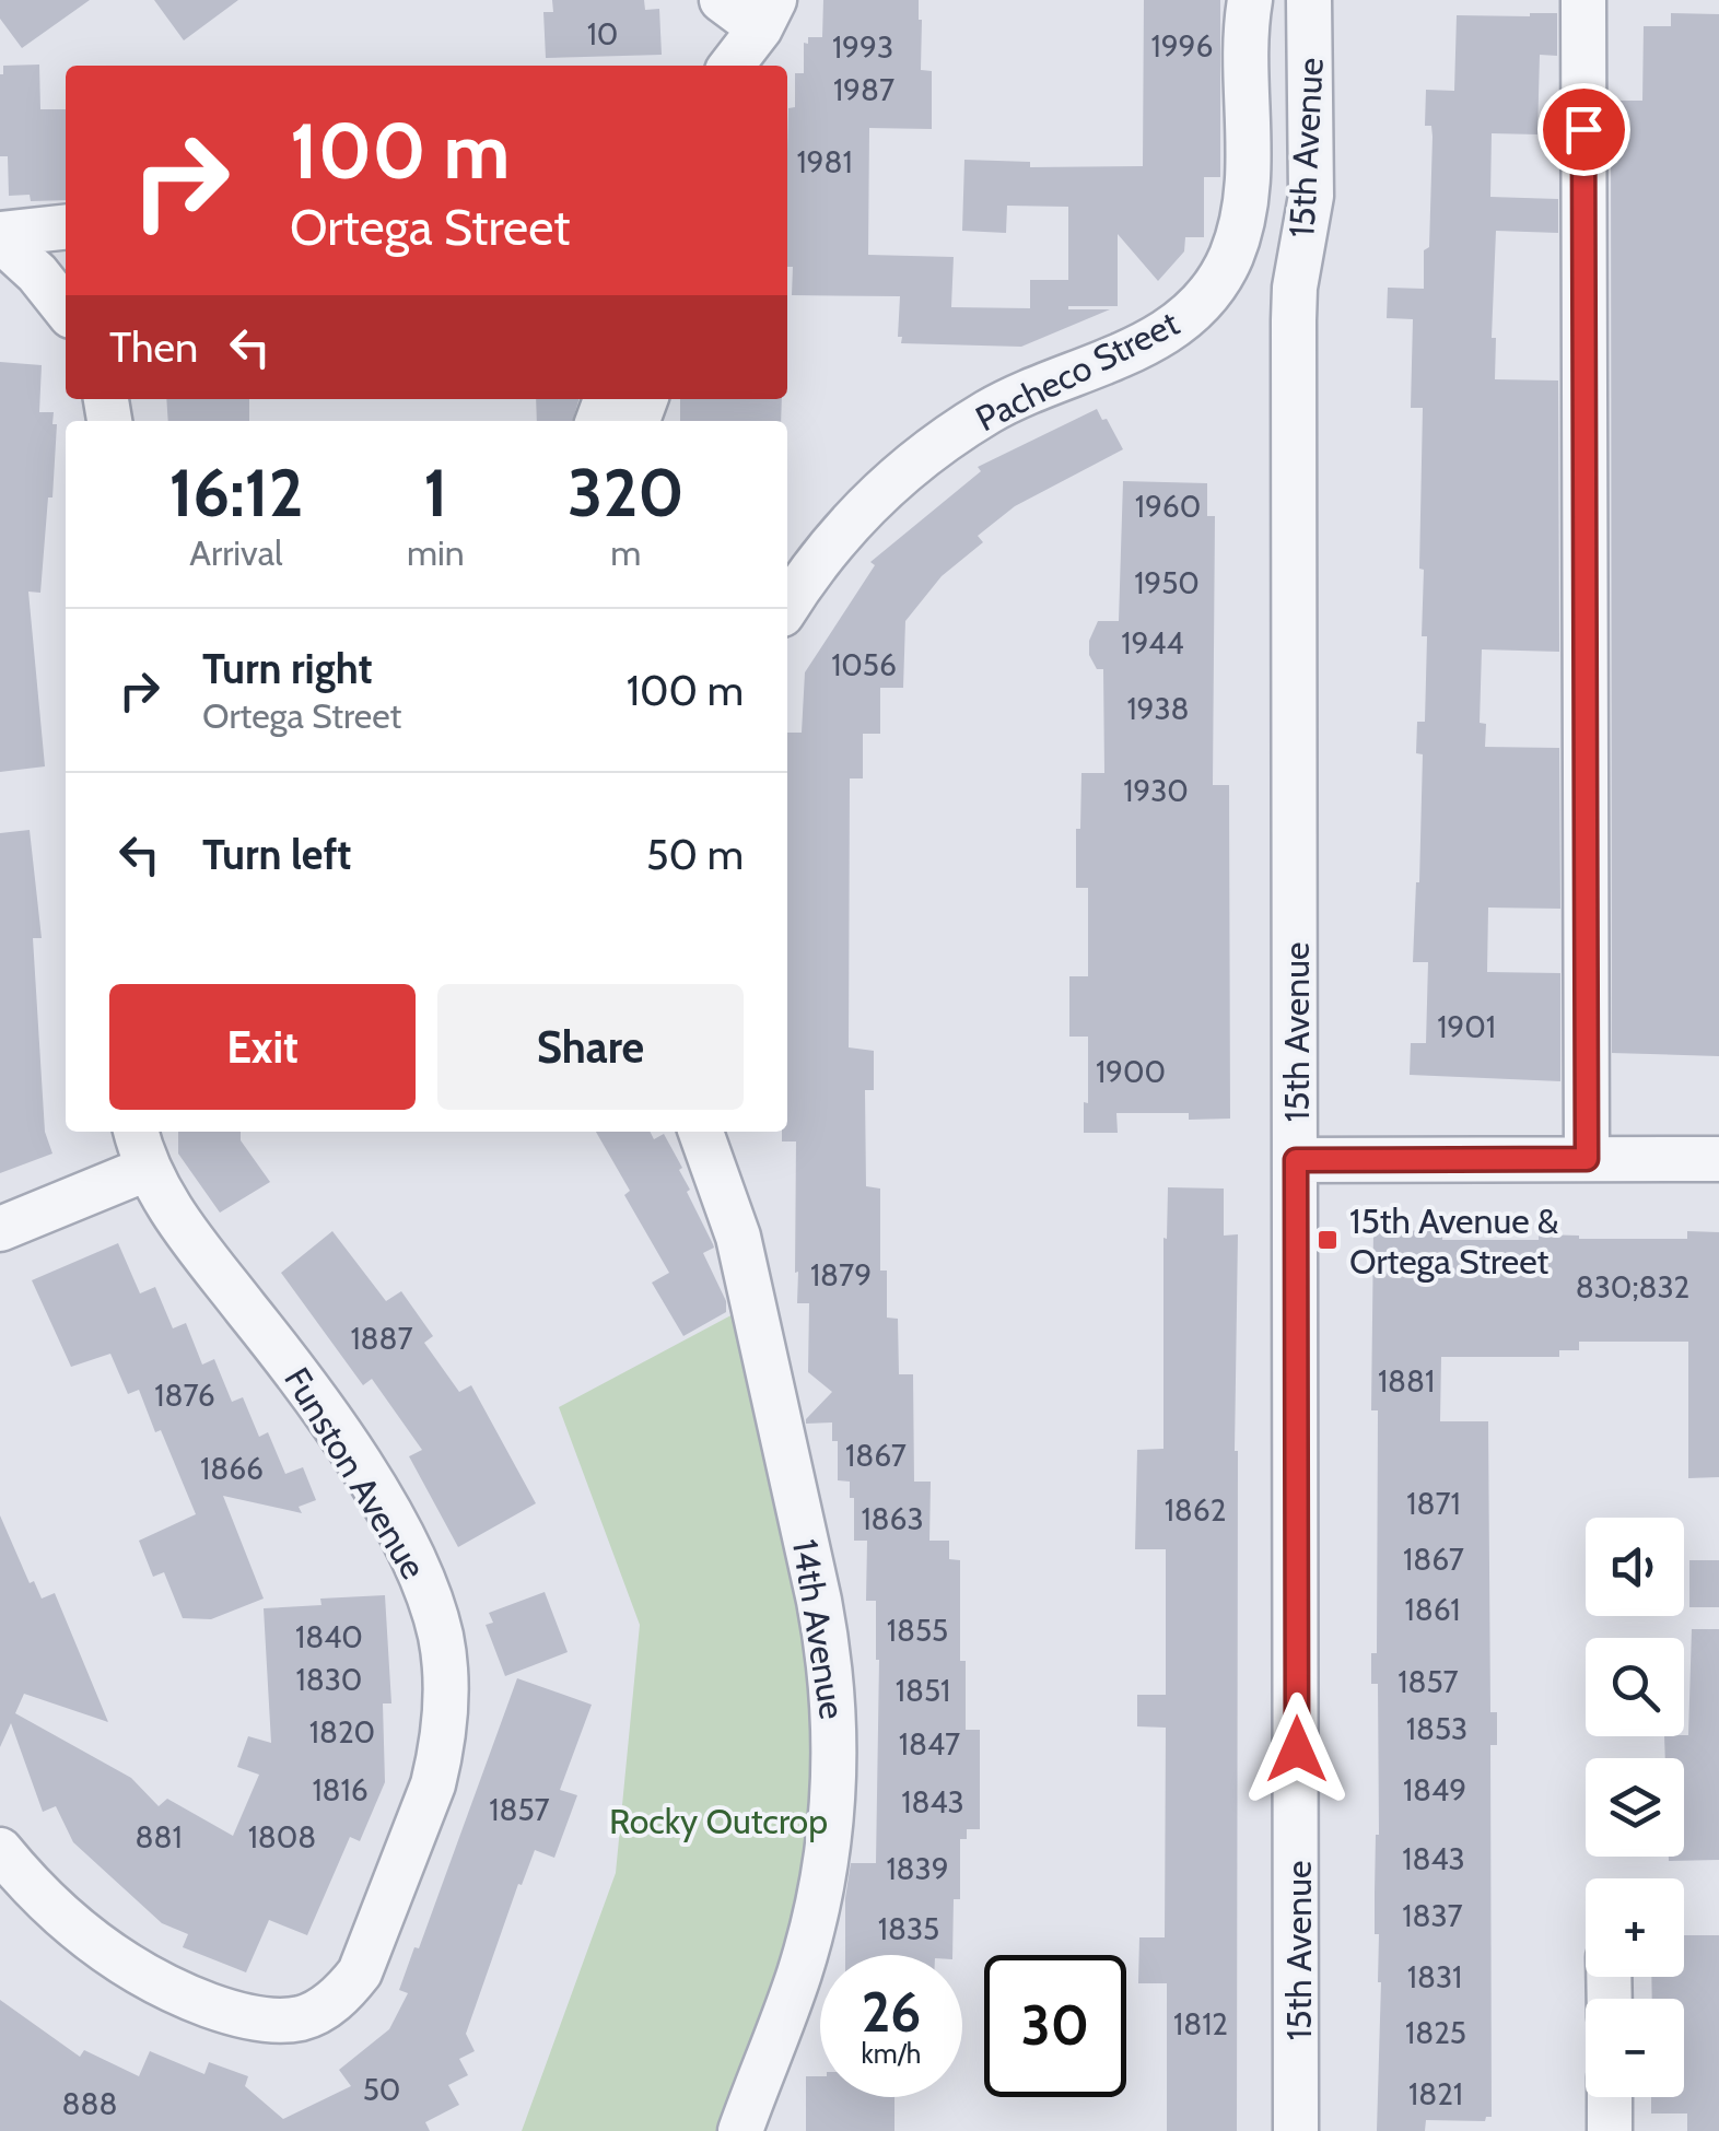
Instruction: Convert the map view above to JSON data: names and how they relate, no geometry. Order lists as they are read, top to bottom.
{
  "streets": {
    "street": [
      "15th Avenue",
      "Pacheco Street",
      "Funston Avenue",
      "14th Avenue"
    ]
  },
  "parks": ["Rocky Outcrop"],
  "places": {
    "transit": ["15th Avenue & Ortega Street"]
  },
  "house_numbers": [
    "10",
    "1996",
    "1993",
    "1987",
    "1981",
    "1960",
    "1950",
    "1944",
    "1056",
    "1938",
    "1930",
    "1901",
    "1900",
    "1879",
    "830;832",
    "1887",
    "1881",
    "1876",
    "1867",
    "1866",
    "1871",
    "1862",
    "1863",
    "1867",
    "1861",
    "1855",
    "1840",
    "1830",
    "1857",
    "1851",
    "1853",
    "1820",
    "1847",
    "1816",
    "1849",
    "1843",
    "1857",
    "881",
    "1808",
    "1843",
    "1839",
    "1837",
    "1835",
    "1831",
    "1812",
    "1825",
    "50",
    "1821",
    "888"
  ],
  "page": {
    "turn": ["100 m", "Ortega Street"],
    "then": "Then",
    "eta": [
      "16:12",
      "Arrival",
      "1",
      "min",
      "320",
      "m"
    ],
    "list": [
      {
        "name": "Turn right",
        "note": "Ortega Street",
        "value": "100 m"
      },
      {
        "name": "Turn left",
        "value": "50 m"
      }
    ],
    "buttons": ["Exit", "Share"],
    "map_buttons": ["+", "−"],
    "speed": "26 km/h",
    "limit": "30"
  }
}
